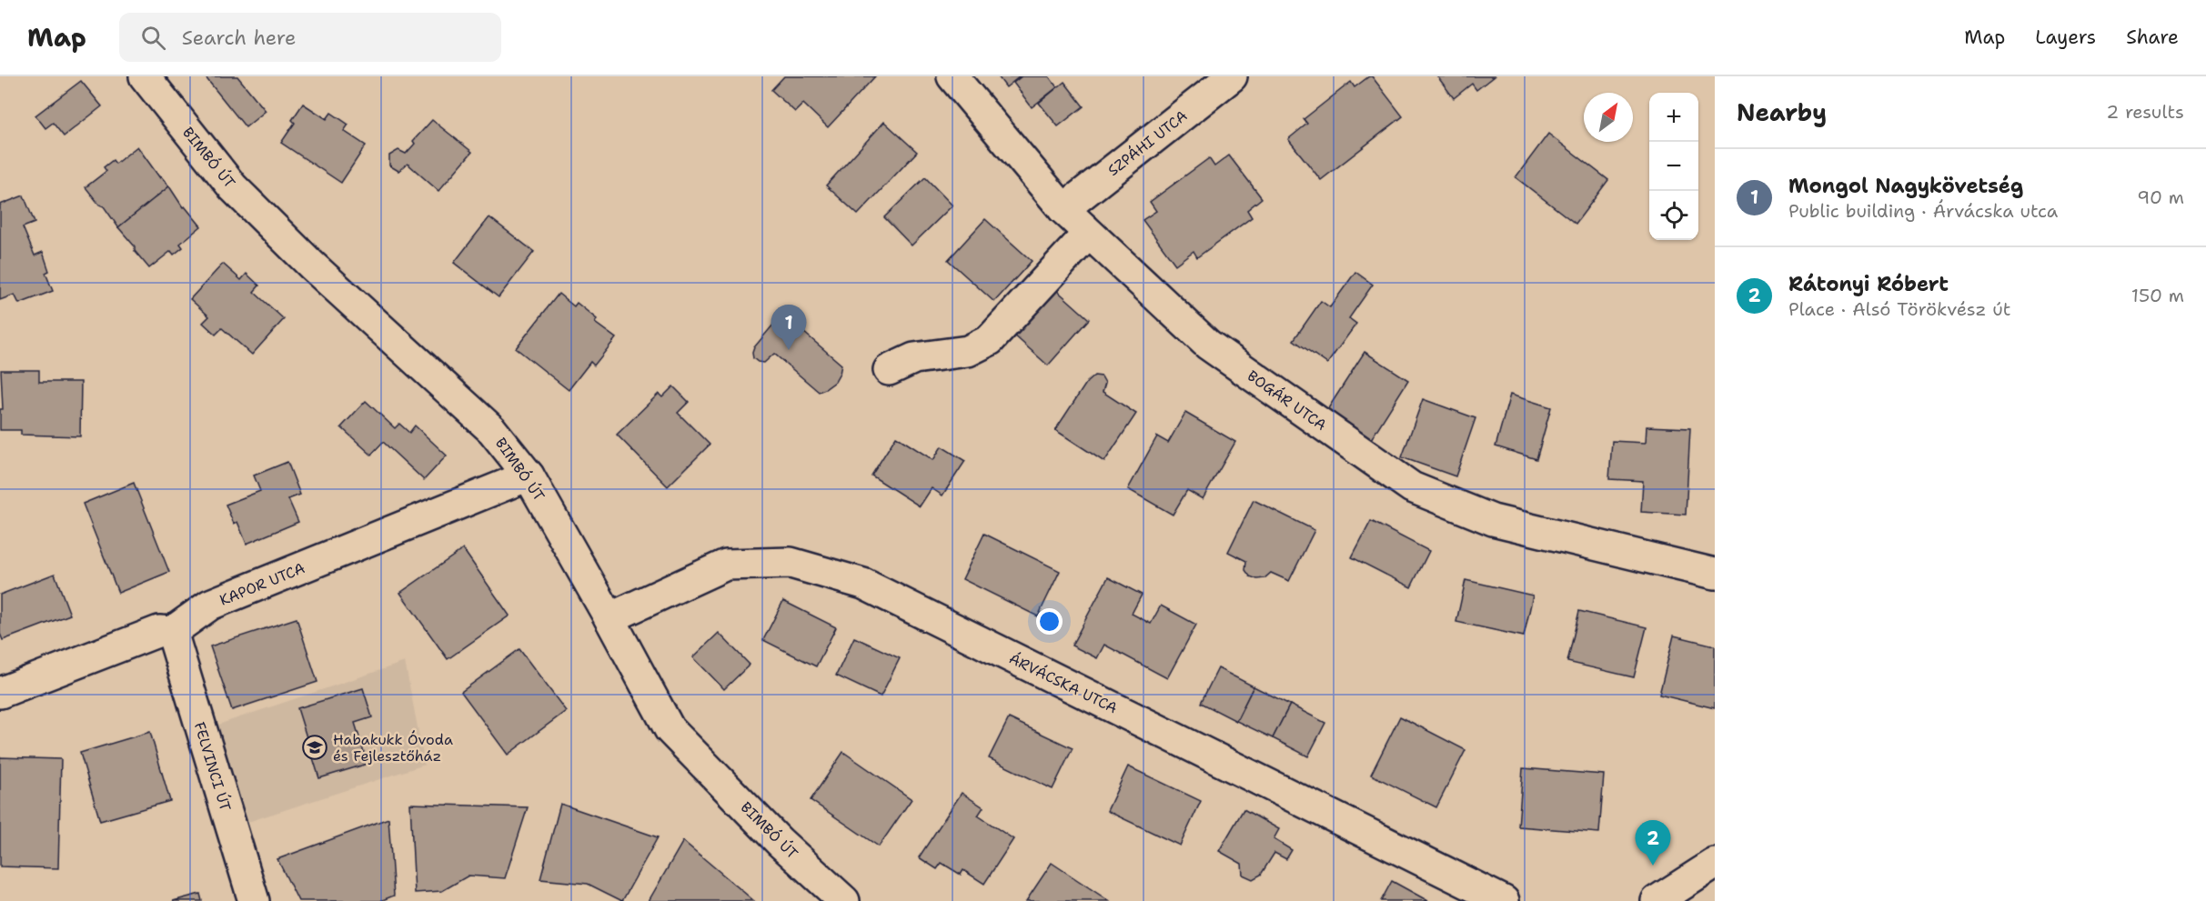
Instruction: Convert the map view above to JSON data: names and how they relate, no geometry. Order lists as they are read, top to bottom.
{
  "streets": {
    "street": [
      "SZPÁHI UTCA",
      "BIMBÓ ÚT",
      "BOGÁR UTCA",
      "KAPOR UTCA",
      "ÁRVÁCSKA UTCA",
      "FELVINCI ÚT"
    ]
  },
  "crossings": [
    ["SZPÁHI UTCA", "BOGÁR UTCA"],
    ["BIMBÓ ÚT", "KAPOR UTCA"],
    ["BIMBÓ ÚT", "ÁRVÁCSKA UTCA"],
    ["KAPOR UTCA", "FELVINCI ÚT"]
  ],
  "places": {
    "school or university": ["Habakukk Óvoda és Fejlesztőház"]
  },
  "north": "top right",
  "page": {
    "header": "Map",
    "search": "Search here",
    "nav": ["Map", "Layers", "Share"],
    "heading": ["Nearby", "2 results"],
    "map_buttons": ["+", "−"],
    "list": [
      {
        "mark": "1",
        "name": "Mongol Nagykövetség",
        "note": "Public building · Árvácska utca",
        "value": "90 m"
      },
      {
        "mark": "2",
        "name": "Rátonyi Róbert",
        "note": "Place · Alsó Törökvész út",
        "value": "150 m"
      }
    ],
    "pins": ["1", "2"]
  }
}
